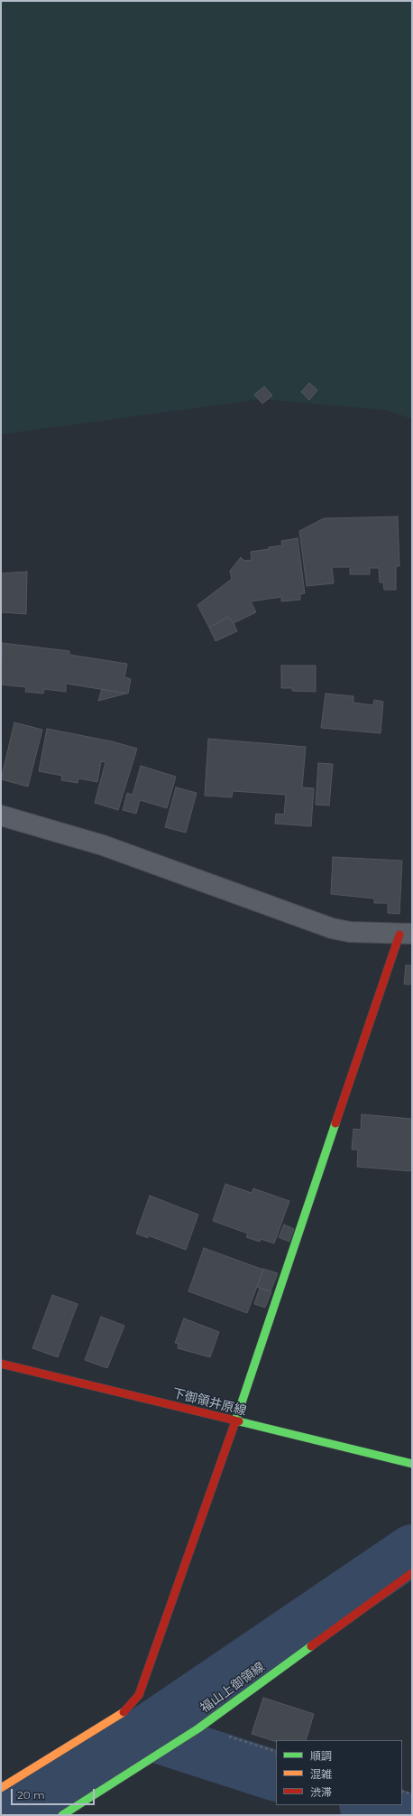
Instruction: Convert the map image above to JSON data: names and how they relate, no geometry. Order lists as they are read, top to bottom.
{
  "streets": {
    "street": ["下御領井原線", "福山上御領線"]
  },
  "legend": ["順調", "混雑", "渋滞"],
  "scale_bar": "20 m"
}
